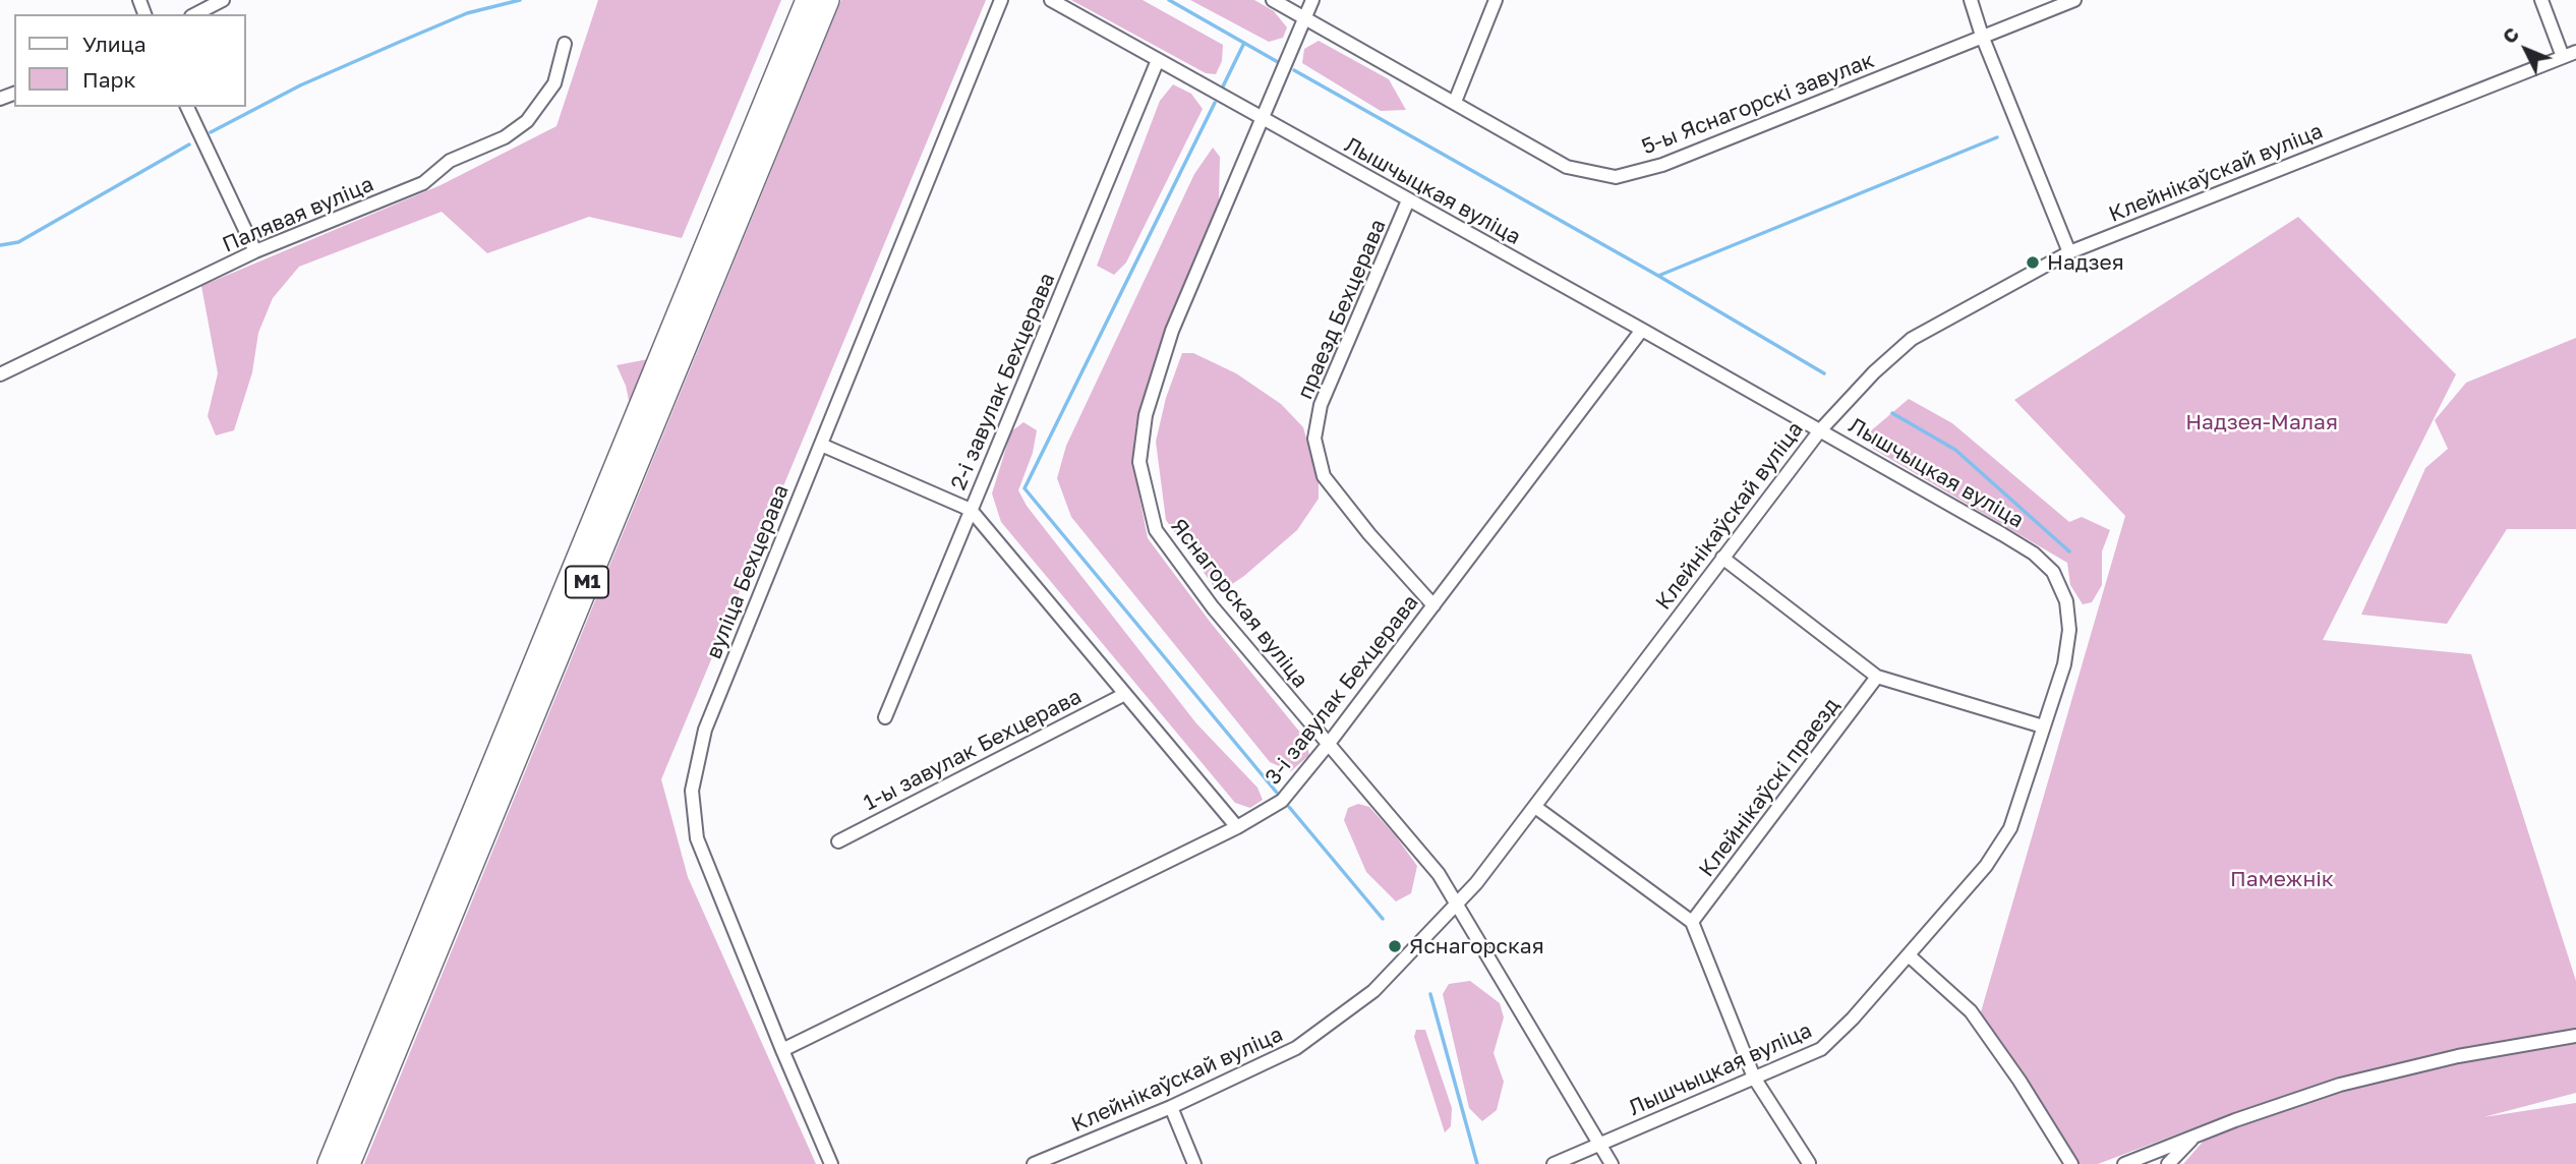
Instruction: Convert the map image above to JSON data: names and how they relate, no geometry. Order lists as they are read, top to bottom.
{
  "streets": {
    "highway": ["М1"],
    "street": [
      "5-ы Яснагорскі завулак",
      "Клейнікаўскай вуліца",
      "Лышчыцкая вуліца",
      "Палявая вуліца",
      "праезд Бехцерава",
      "2-і завулак Бехцерава",
      "вуліца Бехцерава",
      "Яснагорская вуліца",
      "3-і завулак Бехцерава",
      "1-ы завулак Бехцерава",
      "Клейнікаўскі праезд"
    ]
  },
  "crossings": [
    ["5-ы Яснагорскі завулак", "Яснагорская вуліца"],
    ["Клейнікаўскай вуліца", "Лышчыцкая вуліца"],
    ["Клейнікаўскай вуліца", "Яснагорская вуліца"],
    ["Лышчыцкая вуліца", "праезд Бехцерава"],
    ["Лышчыцкая вуліца", "2-і завулак Бехцерава"],
    ["Лышчыцкая вуліца", "Яснагорская вуліца"],
    ["Лышчыцкая вуліца", "3-і завулак Бехцерава"],
    ["праезд Бехцерава", "3-і завулак Бехцерава"],
    ["вуліца Бехцерава", "3-і завулак Бехцерава"],
    ["Яснагорская вуліца", "3-і завулак Бехцерава"]
  ],
  "parks": ["Надзея-Малая", "Памежнік"],
  "places": ["Надзея", "Яснагорская"],
  "legend": ["Улица", "Парк"],
  "north": "top left"
}
